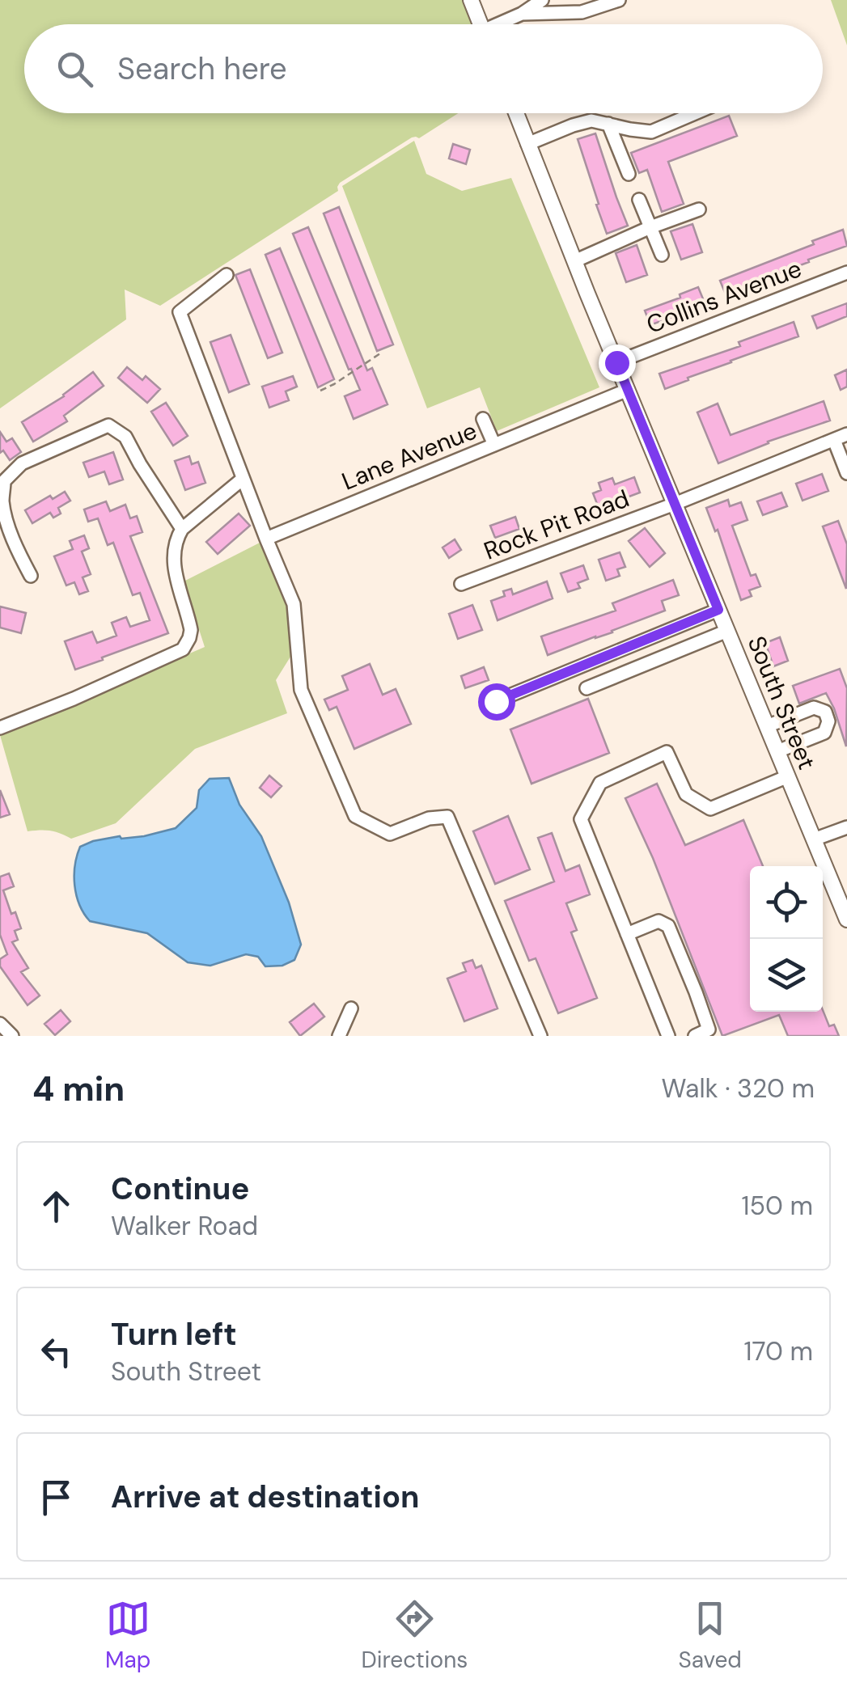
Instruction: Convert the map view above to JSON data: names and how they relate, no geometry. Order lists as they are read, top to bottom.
{
  "streets": {
    "main road": ["South Street"],
    "street": ["Collins Avenue", "Lane Avenue", "Rock Pit Road"]
  },
  "crossings": [
    ["Collins Avenue", "South Street"],
    ["Lane Avenue", "South Street"],
    ["Rock Pit Road", "South Street"]
  ],
  "page": {
    "search": "Search here",
    "heading": ["4 min", "Walk · 320 m"],
    "list": [
      ["Continue", "Walker Road", "150 m"],
      ["Turn left", "South Street", "170 m"],
      "Arrive at destination"
    ],
    "nav": ["Map", "Directions", "Saved"]
  }
}
